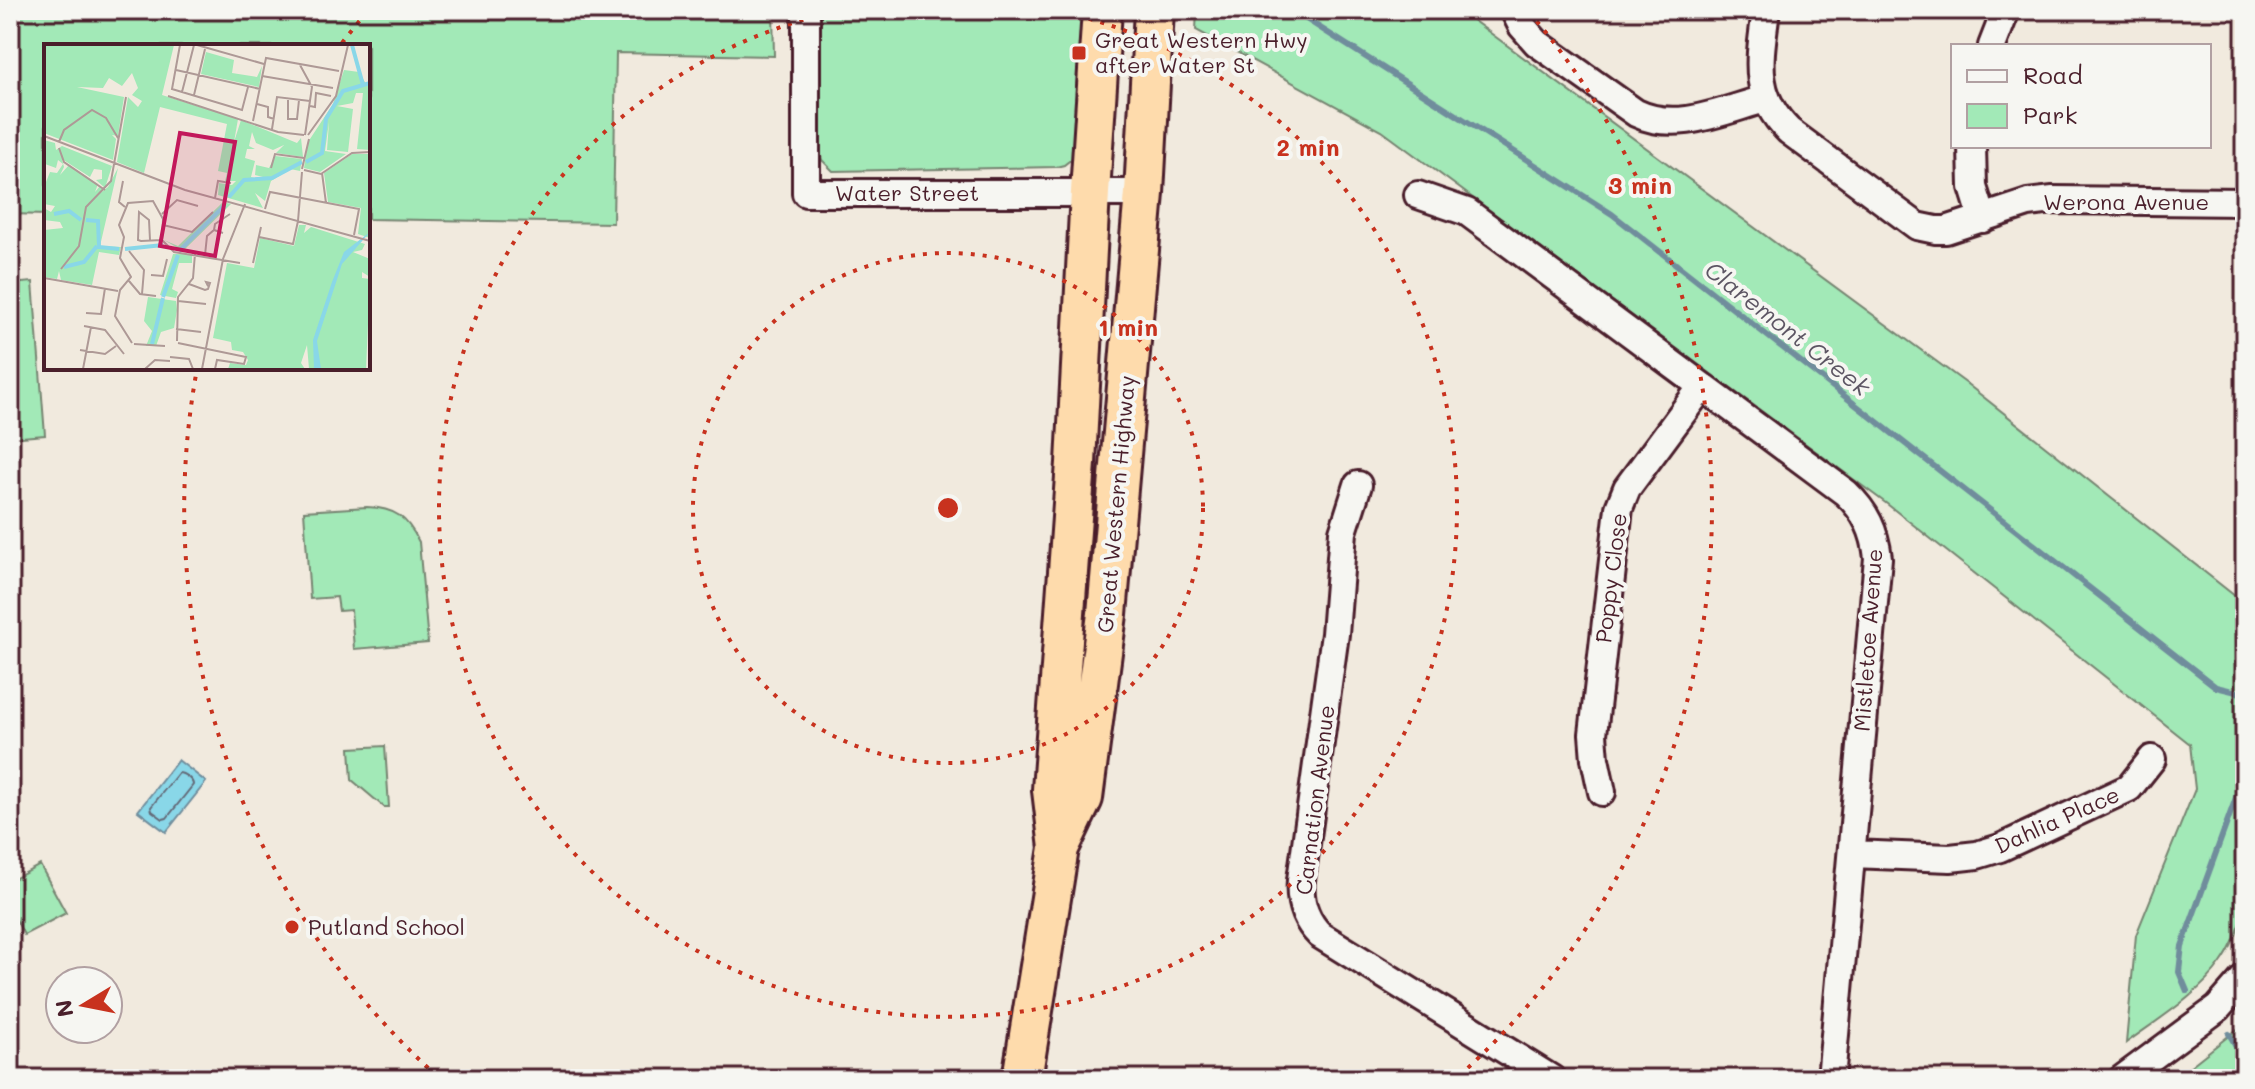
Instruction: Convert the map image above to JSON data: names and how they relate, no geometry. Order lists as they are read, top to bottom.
{
  "streets": {
    "highway": ["Great Western Highway"],
    "street": [
      "Water Street",
      "Werona Avenue",
      "Poppy Close",
      "Mistletoe Avenue",
      "Carnation Avenue",
      "Dahlia Place"
    ]
  },
  "crossings": [
    ["Water Street", "Great Western Highway"],
    ["Poppy Close", "Mistletoe Avenue"],
    ["Mistletoe Avenue", "Dahlia Place"]
  ],
  "water": ["Claremont Creek"],
  "places": {
    "transit": ["Great Western Hwy after Water St"],
    "other": ["Putland School"]
  },
  "legend": ["Road", "Park"],
  "north": "left",
  "rings": ["2 min", "3 min", "1 min"]
}
